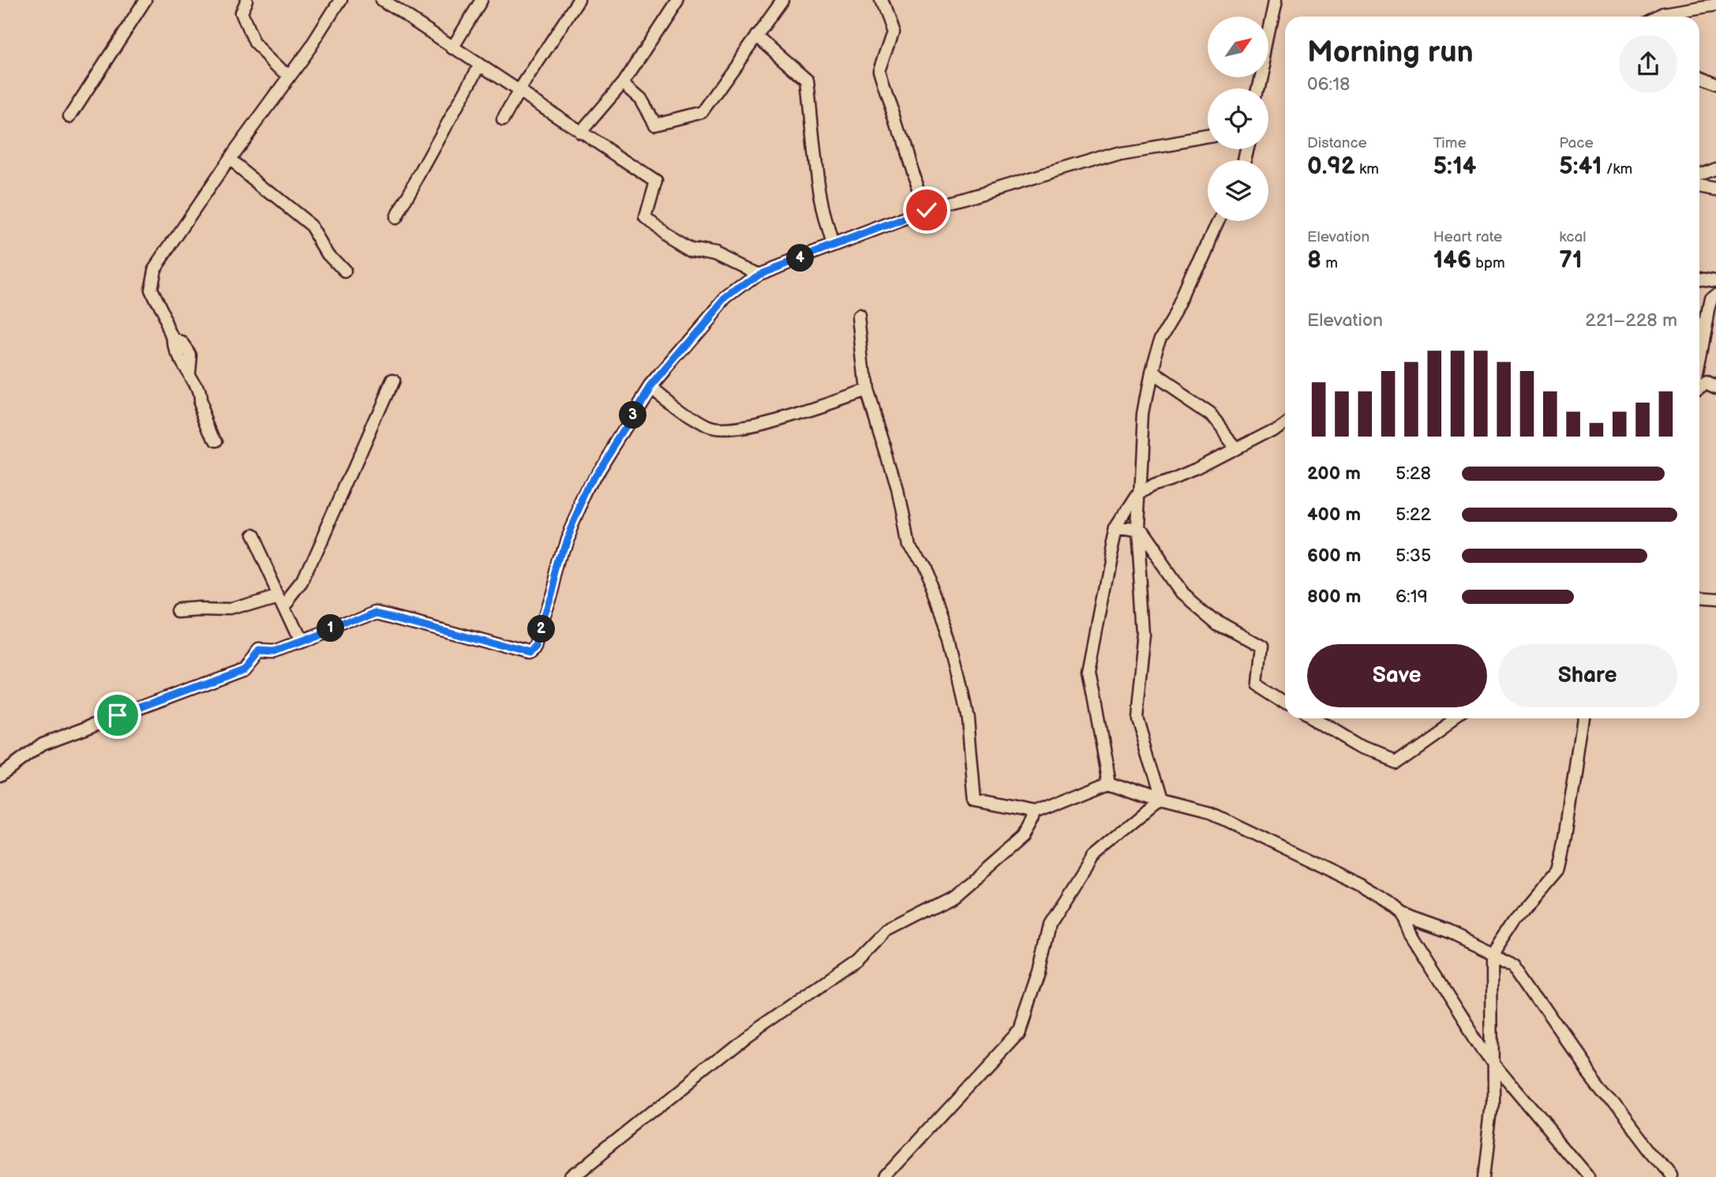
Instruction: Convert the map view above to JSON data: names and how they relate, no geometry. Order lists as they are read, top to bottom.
{
  "north": "top right",
  "page": {
    "heading": ["Morning run", "06:18"],
    "stats": [
      ["Distance", "0.92 km"],
      ["Time", "5:14"],
      ["Pace", "5:41 /km"],
      ["Elevation", "8 m"],
      ["Heart rate", "146 bpm"],
      ["kcal", "71"]
    ],
    "pins": [
      "4",
      "3",
      "1",
      "2"
    ],
    "chart": ["Elevation", "221–228 m"],
    "list": [
      {
        "name": "200 m",
        "note": "5:28"
      },
      {
        "name": "400 m",
        "note": "5:22"
      },
      {
        "name": "600 m",
        "note": "5:35"
      },
      {
        "name": "800 m",
        "note": "6:19"
      }
    ],
    "buttons": ["Save", "Share"]
  }
}
